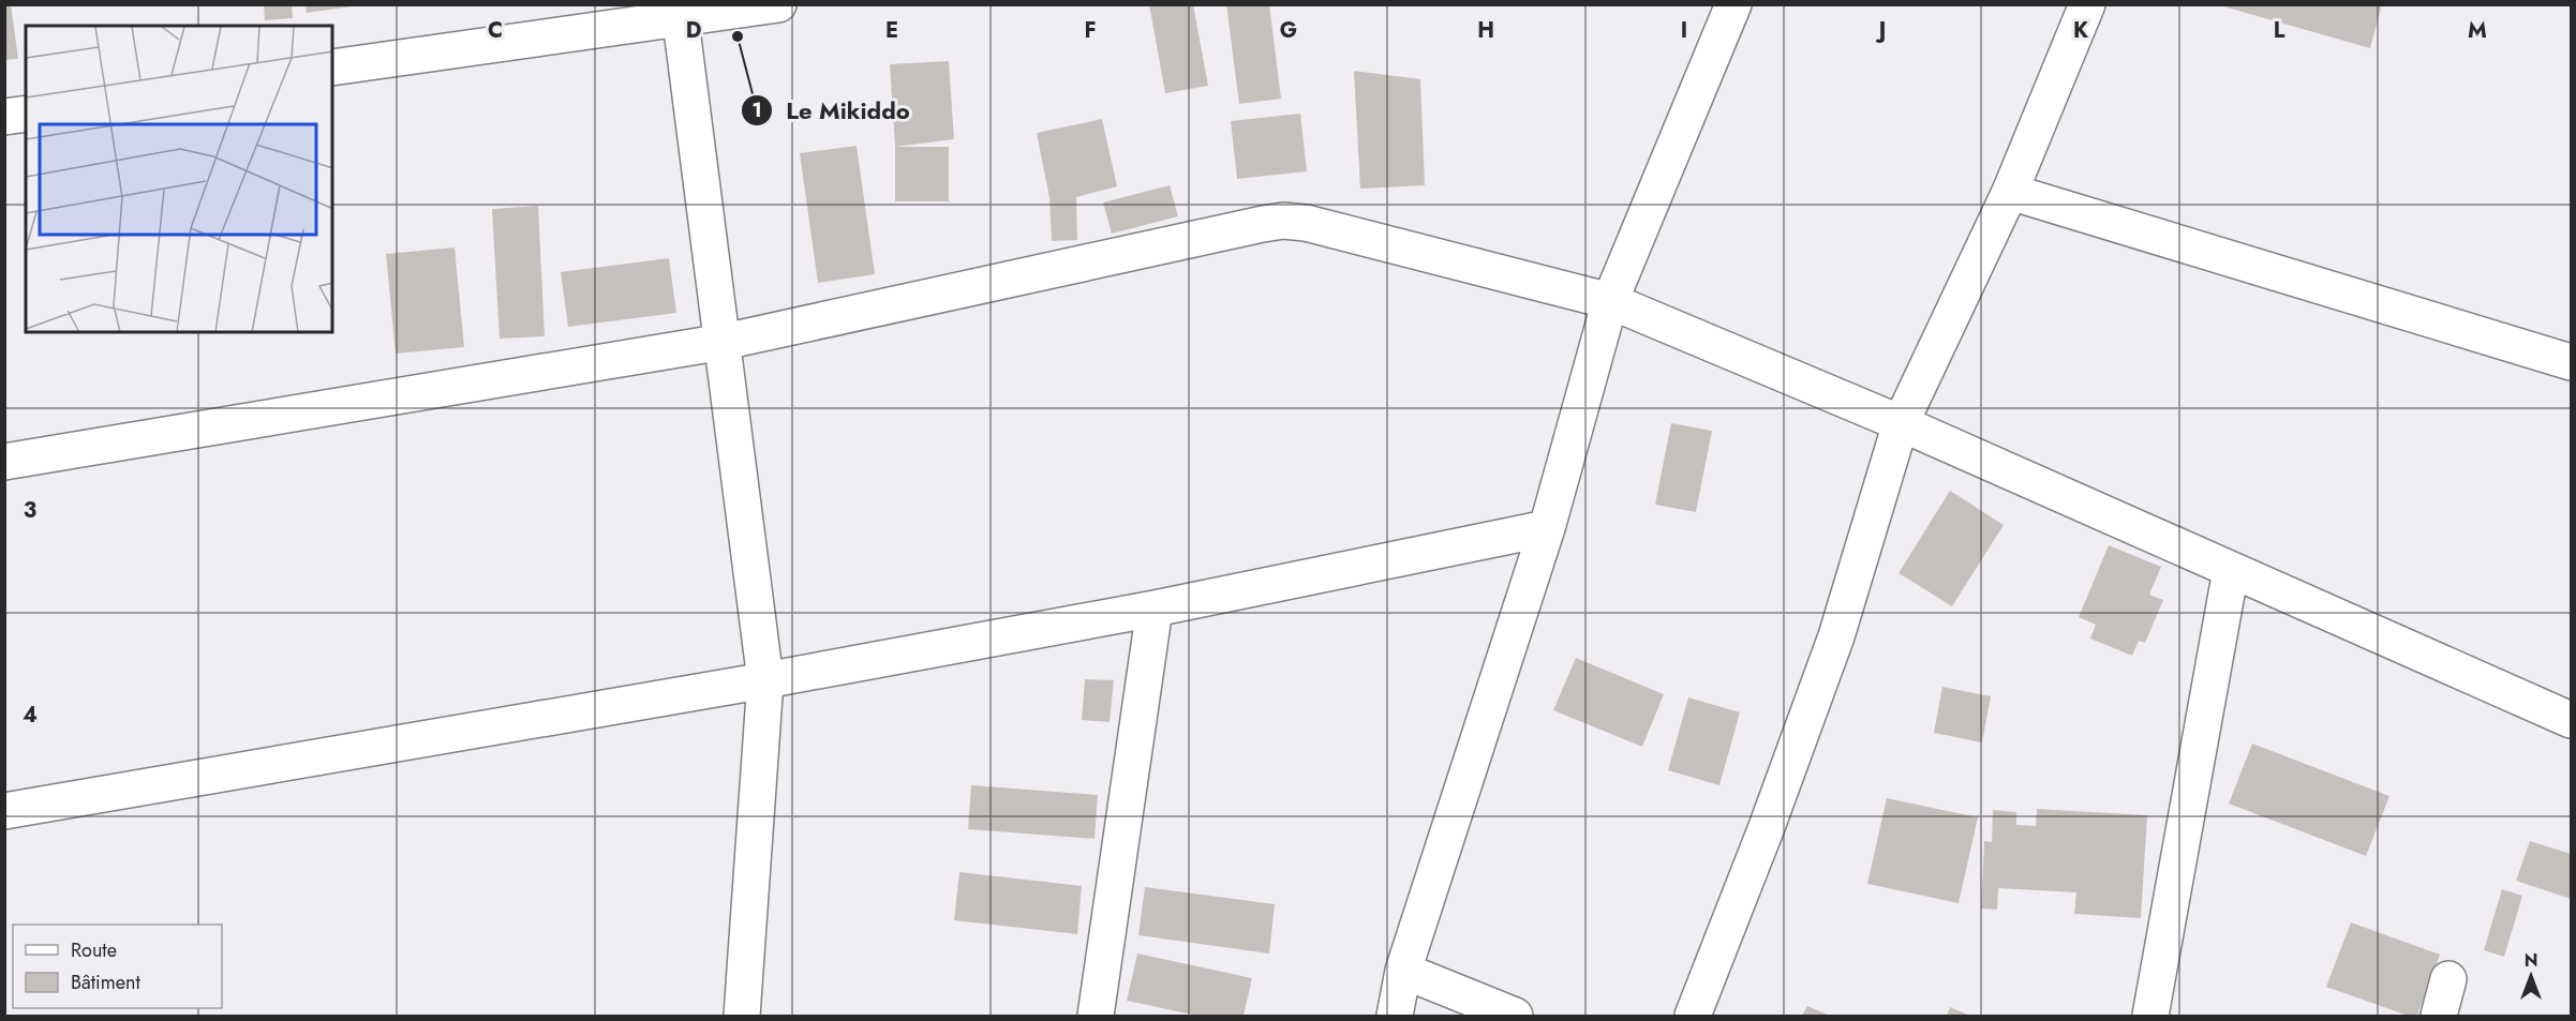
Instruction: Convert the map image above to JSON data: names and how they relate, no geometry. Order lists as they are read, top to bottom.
{
  "places": ["Le Mikiddo"],
  "legend": ["Route", "Bâtiment"],
  "north": "top",
  "grid": {
    "columns": [
      "C",
      "D",
      "E",
      "F",
      "G",
      "H",
      "I",
      "J",
      "K",
      "L",
      "M"
    ],
    "rows": ["3", "4"]
  }
}
